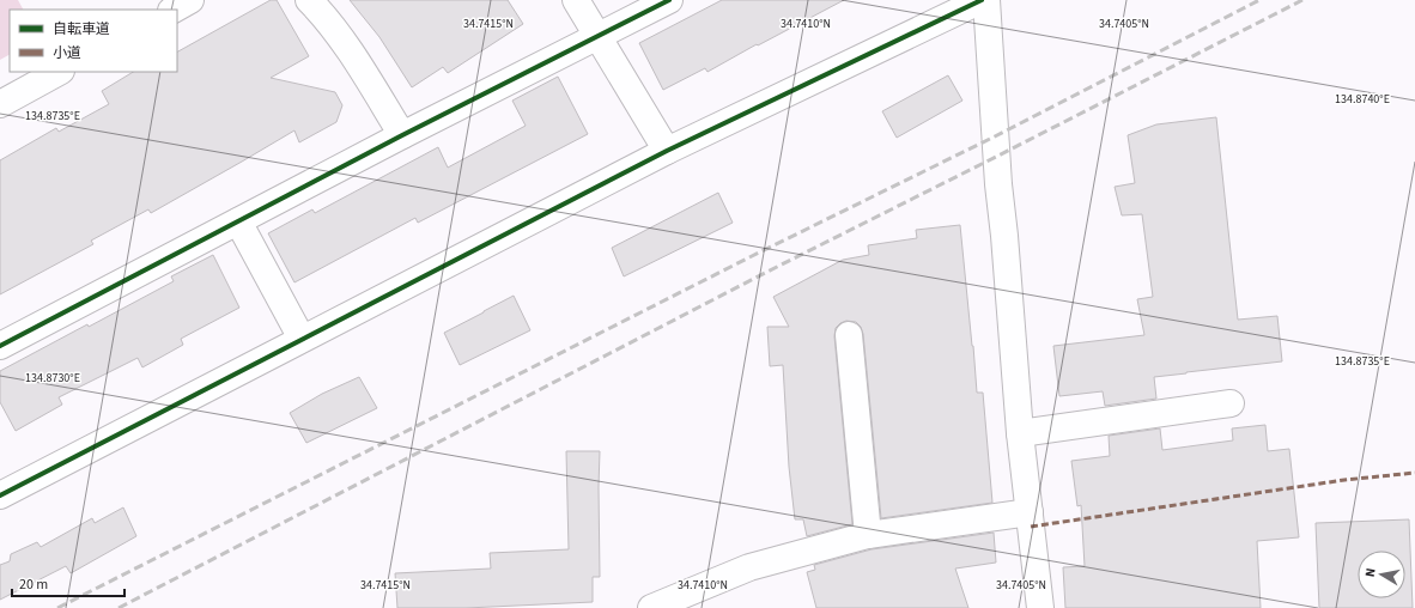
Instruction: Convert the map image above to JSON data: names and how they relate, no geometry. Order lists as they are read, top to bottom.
{
  "legend": ["自転車道", "小道"],
  "scale_bar": "20 m",
  "north": "left",
  "coordinates": [
    "34.7415°N",
    "34.7410°N",
    "34.7405°N",
    "134.8740°E",
    "134.8735°E",
    "134.8730°E"
  ]
}
